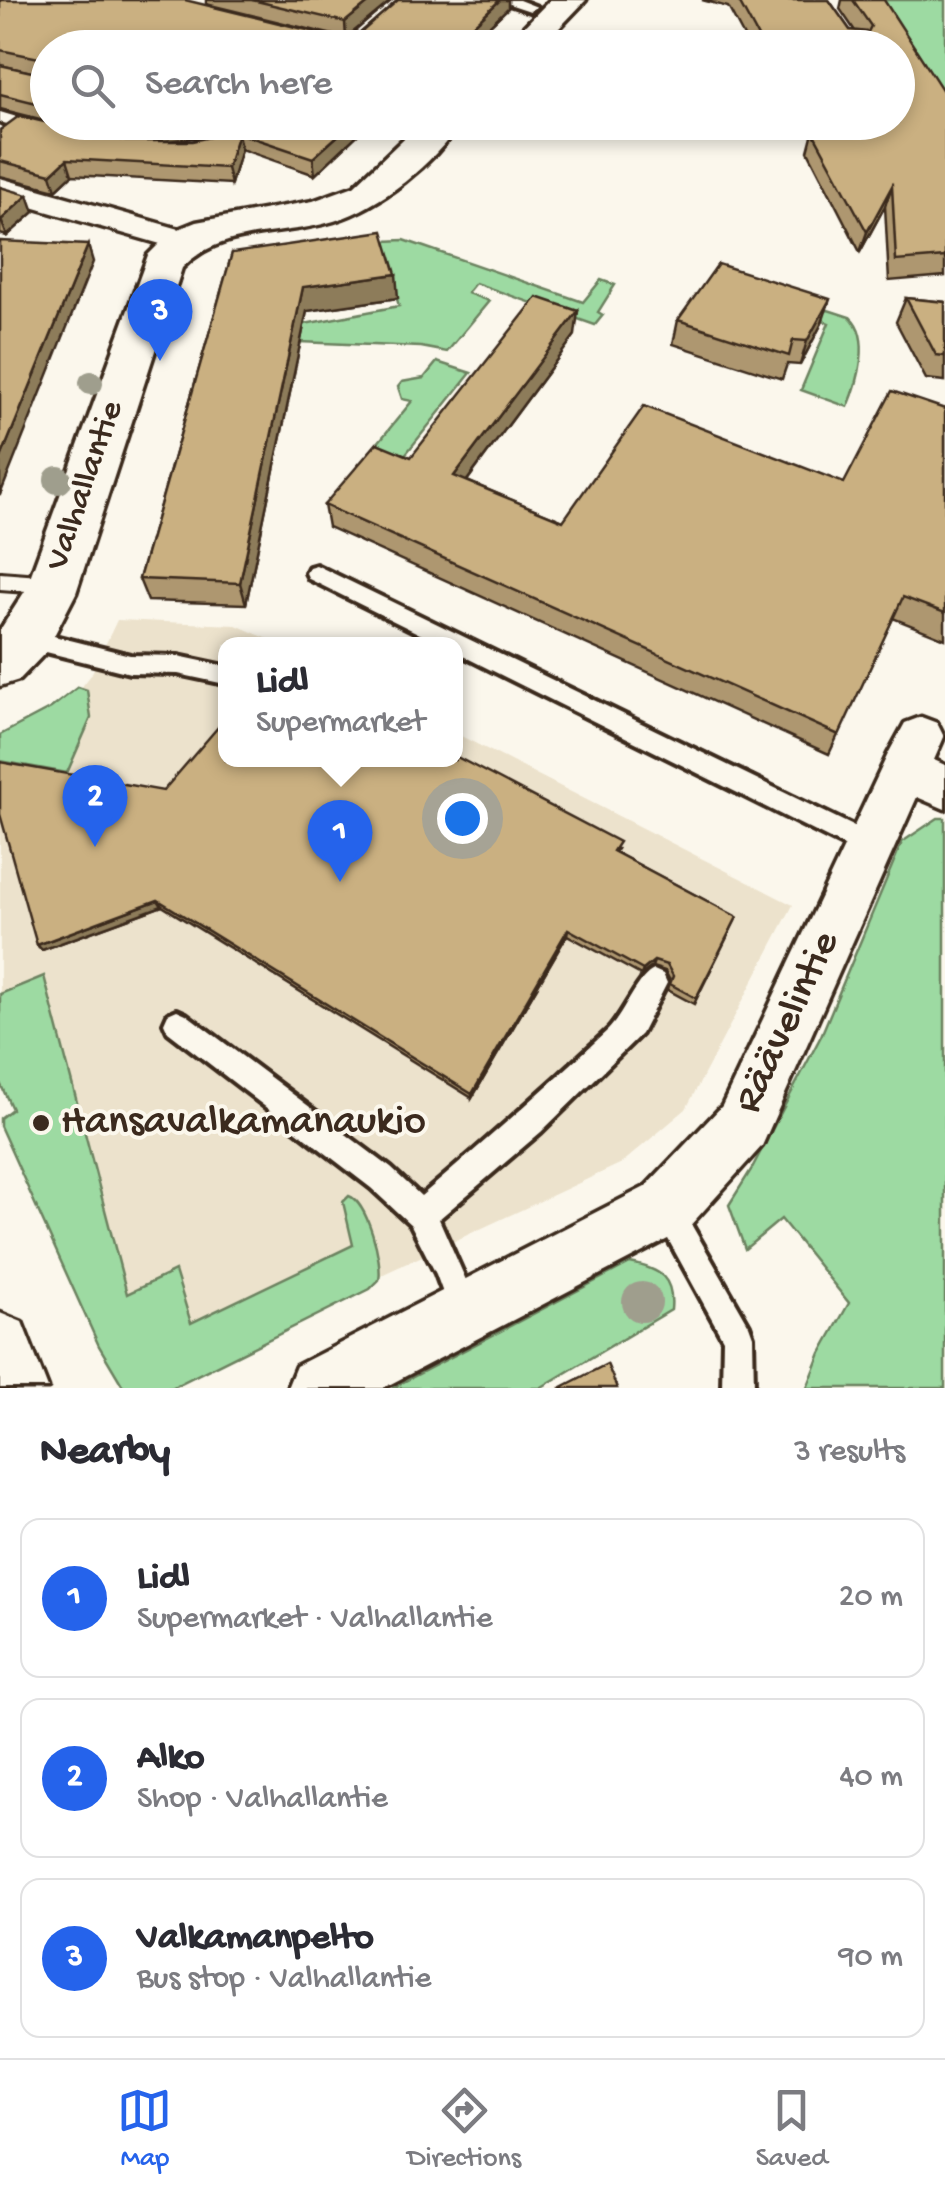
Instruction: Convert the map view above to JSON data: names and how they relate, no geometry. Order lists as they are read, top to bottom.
{
  "streets": {
    "street": ["Valhallantie", "Räävelintie"]
  },
  "places": ["Hansavalkamanaukio"],
  "page": {
    "search": "Search here",
    "pins": ["3", "2", "1"],
    "popup": ["Lidl", "Supermarket"],
    "heading": ["Nearby", "3 results"],
    "list": [
      {
        "mark": "1",
        "name": "Lidl",
        "note": "Supermarket · Valhallantie",
        "value": "20 m"
      },
      {
        "mark": "2",
        "name": "Alko",
        "note": "Shop · Valhallantie",
        "value": "40 m"
      },
      {
        "mark": "3",
        "name": "Valkamanpelto",
        "note": "Bus stop · Valhallantie",
        "value": "90 m"
      }
    ],
    "nav": ["Map", "Directions", "Saved"]
  }
}
